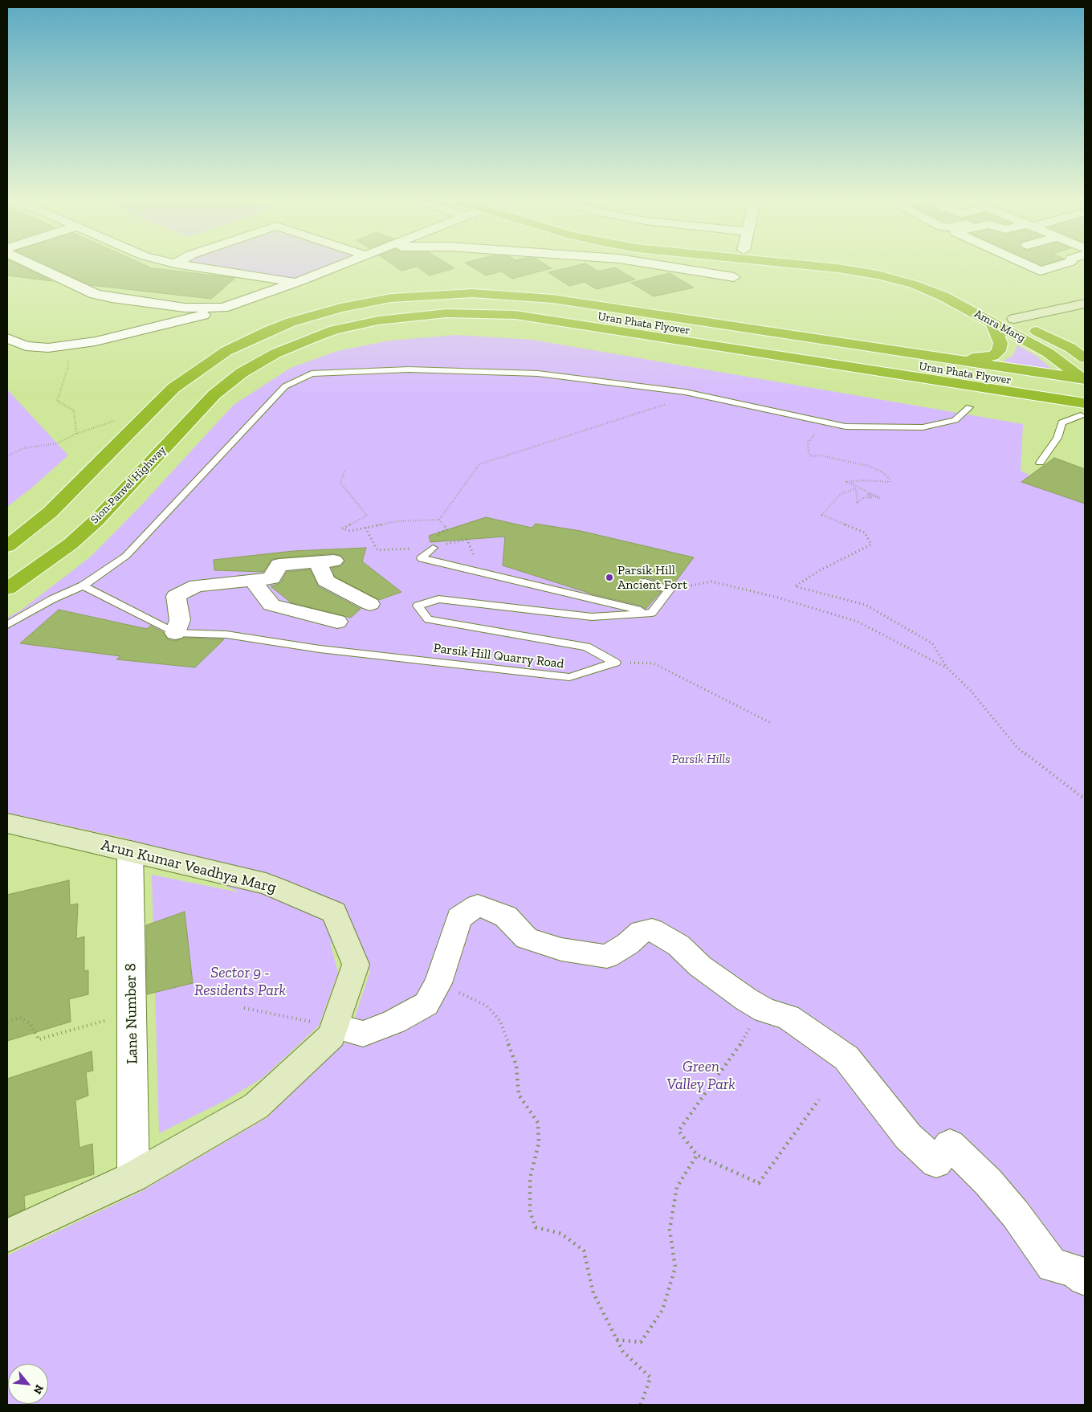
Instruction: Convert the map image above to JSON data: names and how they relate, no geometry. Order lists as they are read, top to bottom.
{
  "streets": {
    "highway": ["Uran Phata Flyover", "Amra Marg", "Sion-Panvel Highway"],
    "street": ["Arun Kumar Veadhya Marg", "Lane Number 8"],
    "lane": ["Parsik Hill Quarry Road"]
  },
  "crossings": [
    ["Uran Phata Flyover", "Amra Marg"],
    ["Uran Phata Flyover", "Sion-Panvel Highway"],
    ["Arun Kumar Veadhya Marg", "Lane Number 8"]
  ],
  "parks": ["Parsik Hills", "Sector 9 - Residents Park", "Green Valley Park"],
  "places": ["Parsik Hill Ancient Fort"],
  "north": "bottom right"
}
